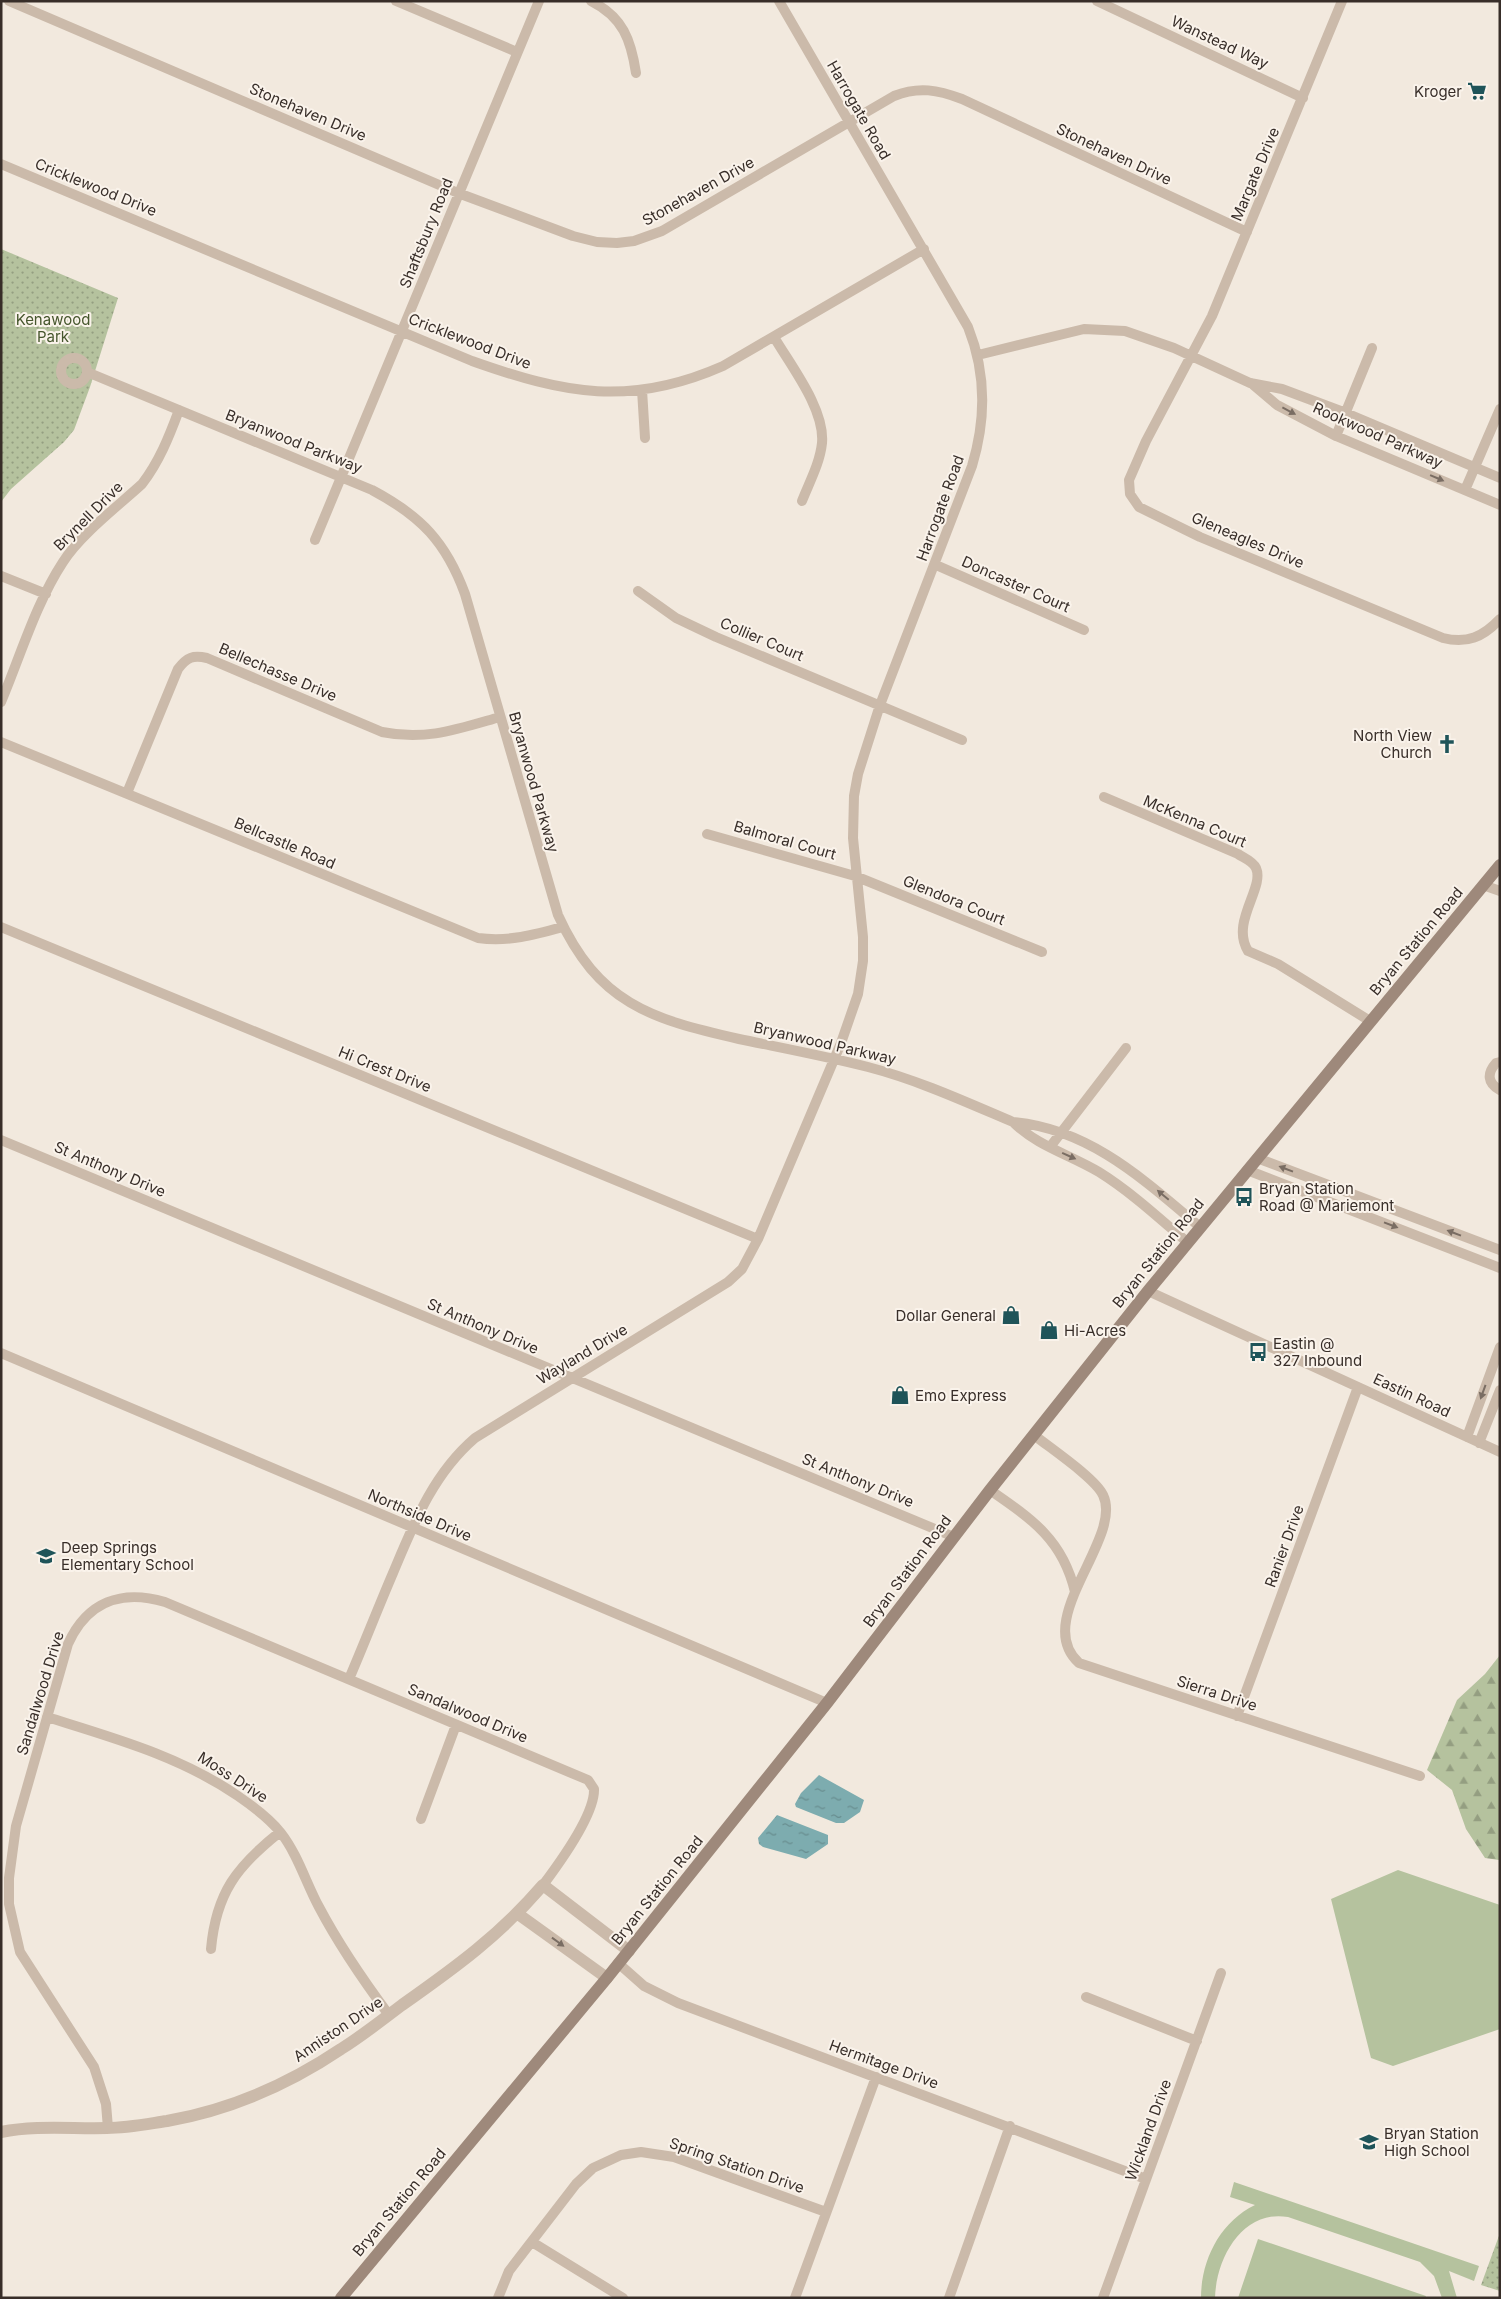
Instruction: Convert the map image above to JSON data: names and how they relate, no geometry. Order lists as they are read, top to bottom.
{
  "streets": {
    "main road": ["Bryan Station Road"],
    "street": [
      "Wanstead Way",
      "Harrogate Road",
      "Stonehaven Drive",
      "Margate Drive",
      "Cricklewood Drive",
      "Shaftsbury Road",
      "Rookwood Parkway",
      "Bryanwood Parkway",
      "Brynell Drive",
      "Gleneagles Drive",
      "Doncaster Court",
      "Collier Court",
      "Bellechasse Drive",
      "McKenna Court",
      "Balmoral Court",
      "Bellcastle Road",
      "Glendora Court",
      "Hi Crest Drive",
      "St Anthony Drive",
      "Wayland Drive",
      "Eastin Road",
      "Northside Drive",
      "Ranier Drive",
      "Sandalwood Drive",
      "Sierra Drive",
      "Moss Drive",
      "Anniston Drive",
      "Hermitage Drive",
      "Wickland Drive",
      "Spring Station Drive"
    ]
  },
  "crossings": [
    ["Wanstead Way", "Margate Drive"],
    ["Harrogate Road", "Stonehaven Drive"],
    ["Harrogate Road", "Cricklewood Drive"],
    ["Harrogate Road", "Rookwood Parkway"],
    ["Harrogate Road", "Bryanwood Parkway"],
    ["Harrogate Road", "Doncaster Court"],
    ["Harrogate Road", "Collier Court"],
    ["Harrogate Road", "Balmoral Court"],
    ["Harrogate Road", "Glendora Court"],
    ["Harrogate Road", "Wayland Drive"],
    ["Stonehaven Drive", "Margate Drive"],
    ["Stonehaven Drive", "Shaftsbury Road"],
    ["Margate Drive", "Rookwood Parkway"],
    ["Margate Drive", "Gleneagles Drive"],
    ["Cricklewood Drive", "Shaftsbury Road"],
    ["Shaftsbury Road", "Bryanwood Parkway"],
    ["Rookwood Parkway", "Gleneagles Drive"],
    ["Bryanwood Parkway", "Brynell Drive"],
    ["Bryanwood Parkway", "Bellechasse Drive"],
    ["Bryanwood Parkway", "Bellcastle Road"],
    ["Bryanwood Parkway", "Bryan Station Road"],
    ["Bryanwood Parkway", "Wayland Drive"],
    ["Bellechasse Drive", "Bellcastle Road"],
    ["McKenna Court", "Bryan Station Road"],
    ["Balmoral Court", "Glendora Court"],
    ["Bryan Station Road", "St Anthony Drive"],
    ["Bryan Station Road", "Eastin Road"],
    ["Bryan Station Road", "Northside Drive"],
    ["Bryan Station Road", "Sierra Drive"],
    ["Bryan Station Road", "Hermitage Drive"],
    ["Hi Crest Drive", "Wayland Drive"],
    ["St Anthony Drive", "Wayland Drive"],
    ["Wayland Drive", "Northside Drive"],
    ["Wayland Drive", "Sandalwood Drive"],
    ["Eastin Road", "Ranier Drive"],
    ["Ranier Drive", "Sierra Drive"],
    ["Sandalwood Drive", "Moss Drive"],
    ["Sandalwood Drive", "Anniston Drive"],
    ["Moss Drive", "Anniston Drive"],
    ["Hermitage Drive", "Wickland Drive"]
  ],
  "parks": ["Kenawood Park"],
  "places": {
    "supermarket": ["Kroger"],
    "church": ["North View Church"],
    "bus stop": ["Bryan Station Road @ Mariemont", "Eastin @ 327 Inbound"],
    "shop": ["Dollar General", "Hi-Acres", "Emo Express"],
    "school or university": ["Deep Springs Elementary School", "Bryan Station High School"]
  }
}
